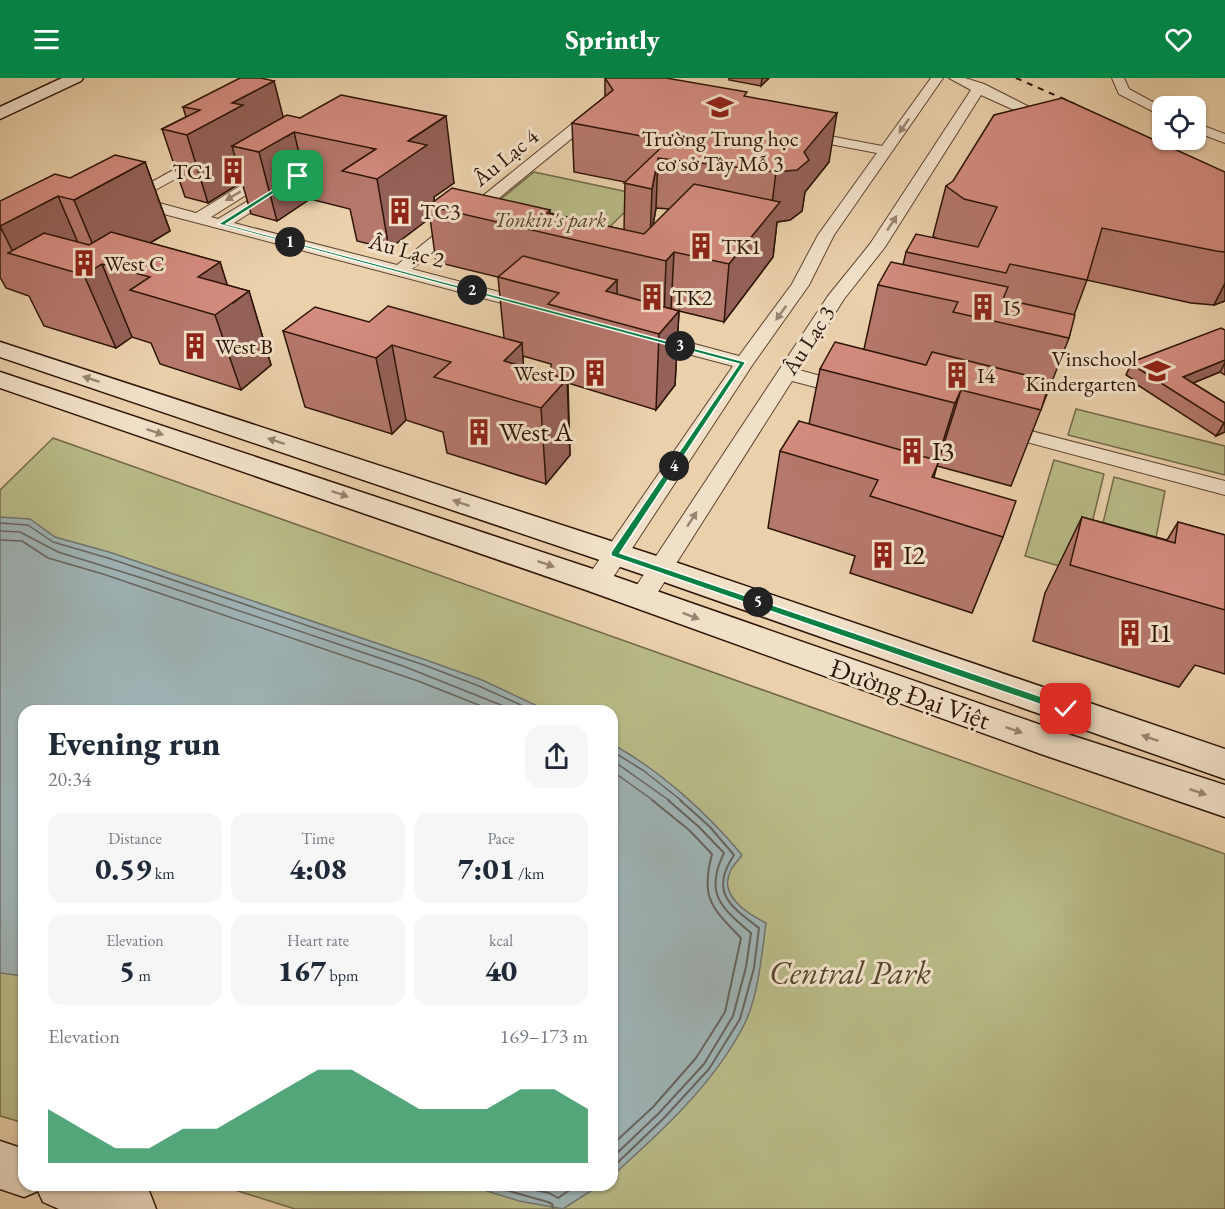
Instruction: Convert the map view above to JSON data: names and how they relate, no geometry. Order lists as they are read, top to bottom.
{
  "streets": {
    "street": [
      "Âu Lạc 4",
      "Âu Lạc 2",
      "Âu Lạc 3",
      "Đường Đại Việt"
    ]
  },
  "crossings": [
    ["Âu Lạc 4", "Âu Lạc 2"],
    ["Âu Lạc 3", "Đường Đại Việt"]
  ],
  "parks": ["Tonkin's park", "Central Park"],
  "places": {
    "school or university": ["Trường Trung học cơ sở Tây Mỗ 3", "Vinschool Kindergarten"],
    "building": [
      "TC1",
      "TC3",
      "TK1",
      "West C",
      "TK2",
      "I5",
      "West B",
      "West D",
      "I4",
      "West A",
      "I3",
      "I2",
      "I1"
    ]
  },
  "page": {
    "header": "Sprintly",
    "pins": [
      "1",
      "2",
      "3",
      "4",
      "5"
    ],
    "heading": ["Evening run", "20:34"],
    "stats": [
      ["Distance", "0.59 km"],
      ["Time", "4:08"],
      ["Pace", "7:01 /km"],
      ["Elevation", "5 m"],
      ["Heart rate", "167 bpm"],
      ["kcal", "40"]
    ],
    "chart": ["Elevation", "169–173 m"]
  }
}
